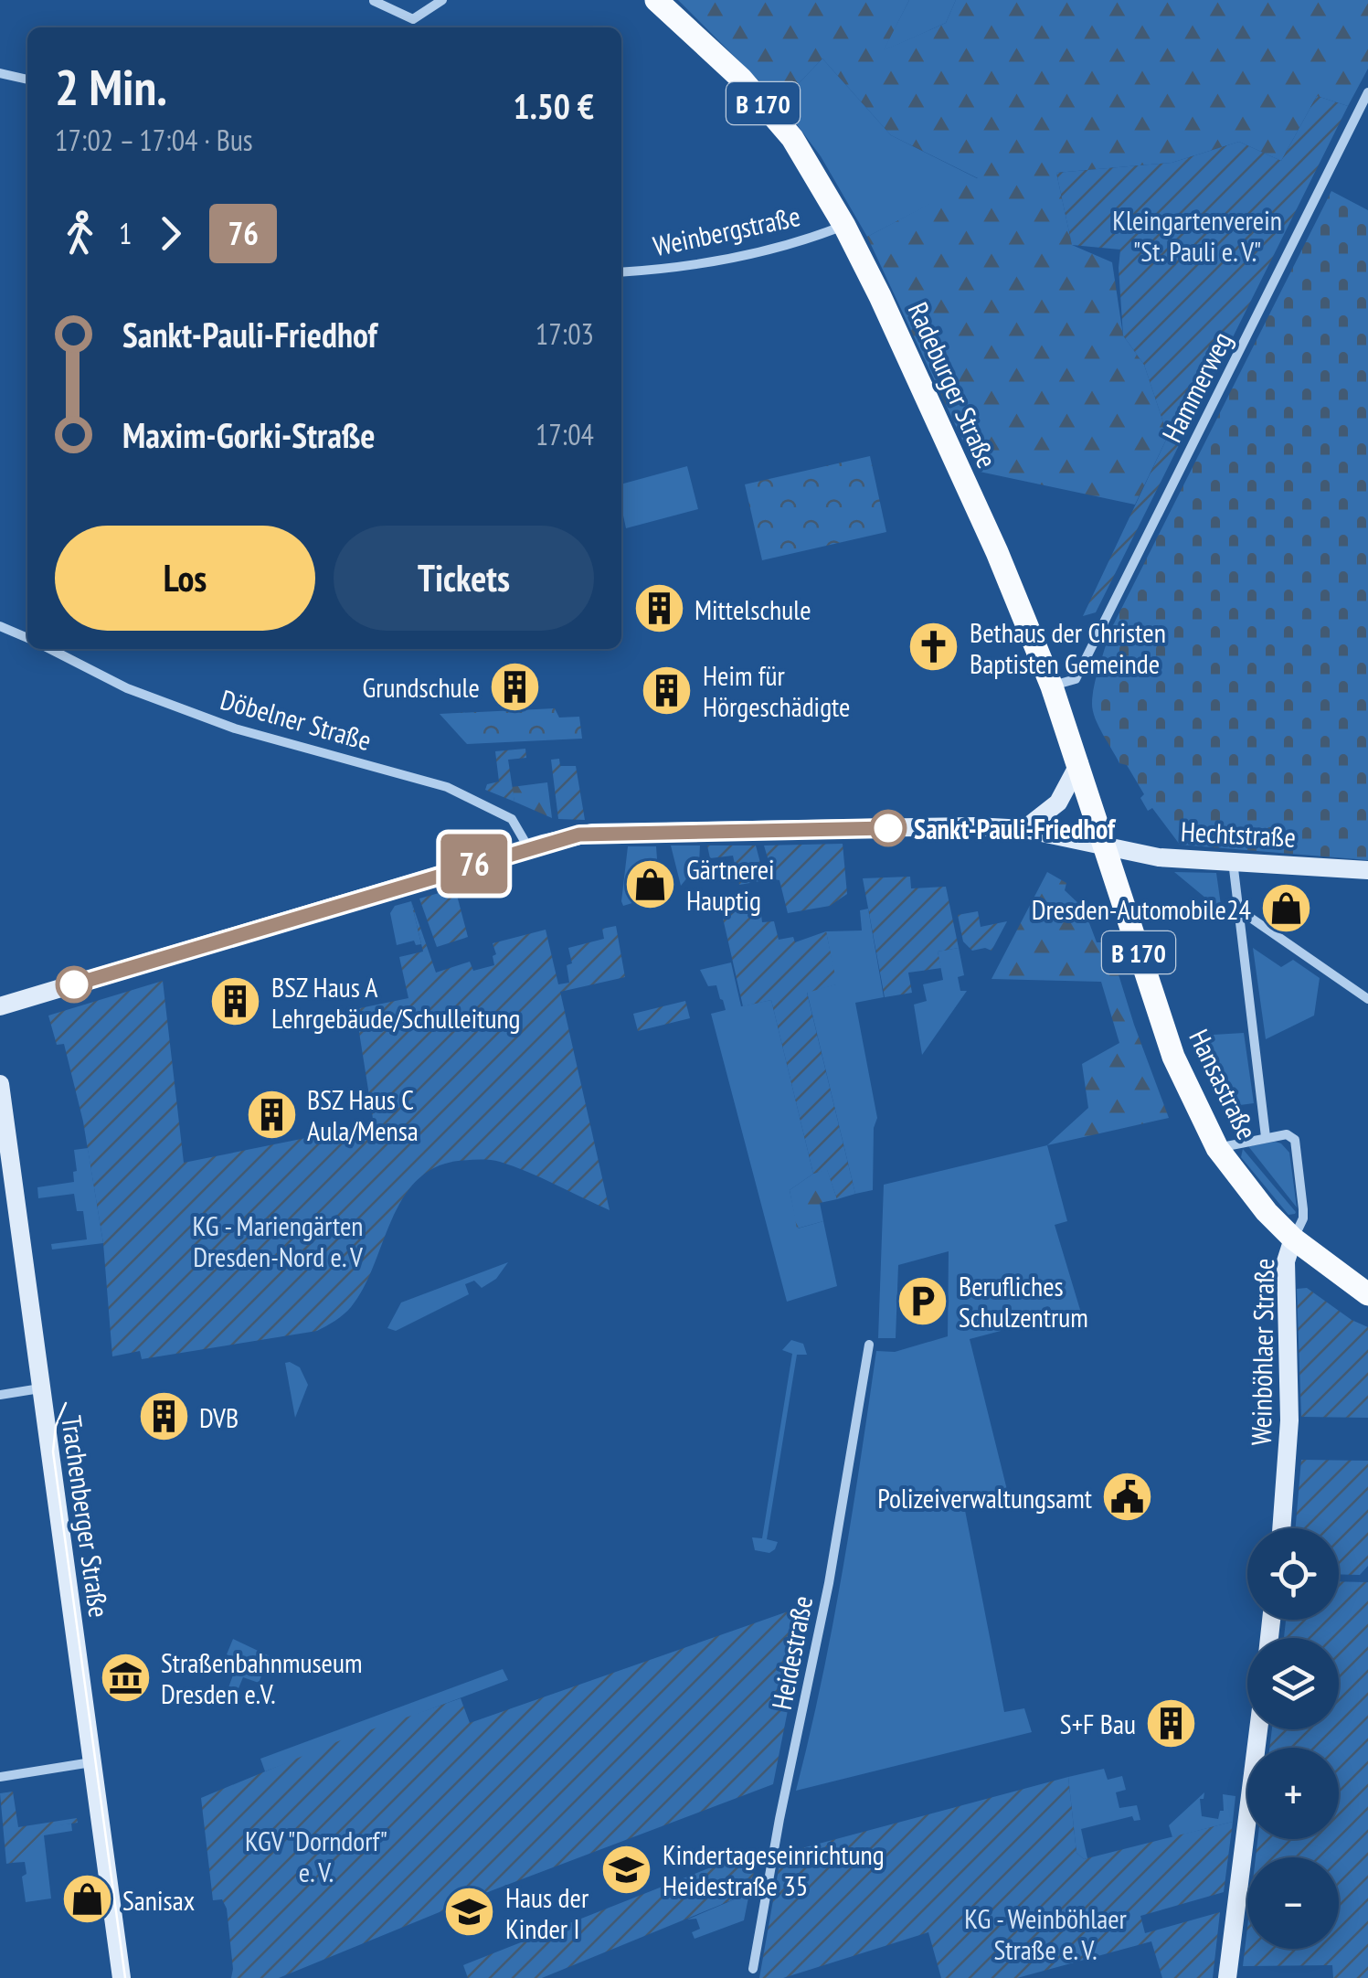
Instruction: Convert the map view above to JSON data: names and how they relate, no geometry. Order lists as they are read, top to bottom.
{
  "streets": {
    "main road": ["B 170", "Radeburger Straße", "Hansastraße"],
    "street": [
      "Weinbergstraße",
      "Hammerweg",
      "Döbelner Straße",
      "Hechtstraße",
      "Weinböhlaer Straße",
      "Trachenberger Straße",
      "Heidestraße"
    ]
  },
  "crossings": [
    ["Weinbergstraße", "Radeburger Straße"],
    ["Radeburger Straße", "Hammerweg"],
    ["Radeburger Straße", "Hechtstraße"],
    ["Radeburger Straße", "Hansastraße"],
    ["Döbelner Straße", "Hechtstraße"],
    ["Hechtstraße", "Hansastraße"],
    ["Hansastraße", "Weinböhlaer Straße"]
  ],
  "parks": [
    "Kleingartenverein \"St. Pauli e. V.\"",
    "KG - Mariengärten Dresden-Nord e. V",
    "KGV \"Dorndorf\" e. V.",
    "KG - Weinböhlaer Straße e. V."
  ],
  "places": {
    "building": [
      "Mittelschule",
      "Grundschule",
      "Heim für Hörgeschädigte",
      "BSZ Haus A Lehrgebäude/Schulleitung",
      "BSZ Haus C Aula/Mensa",
      "DVB",
      "S+F Bau"
    ],
    "church": ["Bethaus der Christen Baptisten Gemeinde"],
    "other": ["Sankt-Pauli-Friedhof"],
    "shop": ["Gärtnerei Hauptig", "Dresden-Automobile24", "Sanisax"],
    "parking": ["Berufliches Schulzentrum"],
    "public building": ["Polizeiverwaltungsamt"],
    "museum": ["Straßenbahnmuseum Dresden e.V."],
    "school or university": ["Kindertageseinrichtung Heidestraße 35", "Haus der Kinder I"]
  },
  "lines": ["bus line 76"],
  "page": {
    "on_map": "76",
    "heading": ["2 Min.", "17:02 – 17:04 · Bus", "1.50 €"],
    "legs": ["1", "76"],
    "list": [
      {
        "name": "Sankt-Pauli-Friedhof",
        "value": "17:03"
      },
      {
        "name": "Maxim-Gorki-Straße",
        "value": "17:04"
      }
    ],
    "buttons": ["Los", "Tickets"],
    "map_buttons": ["+", "−"]
  }
}
